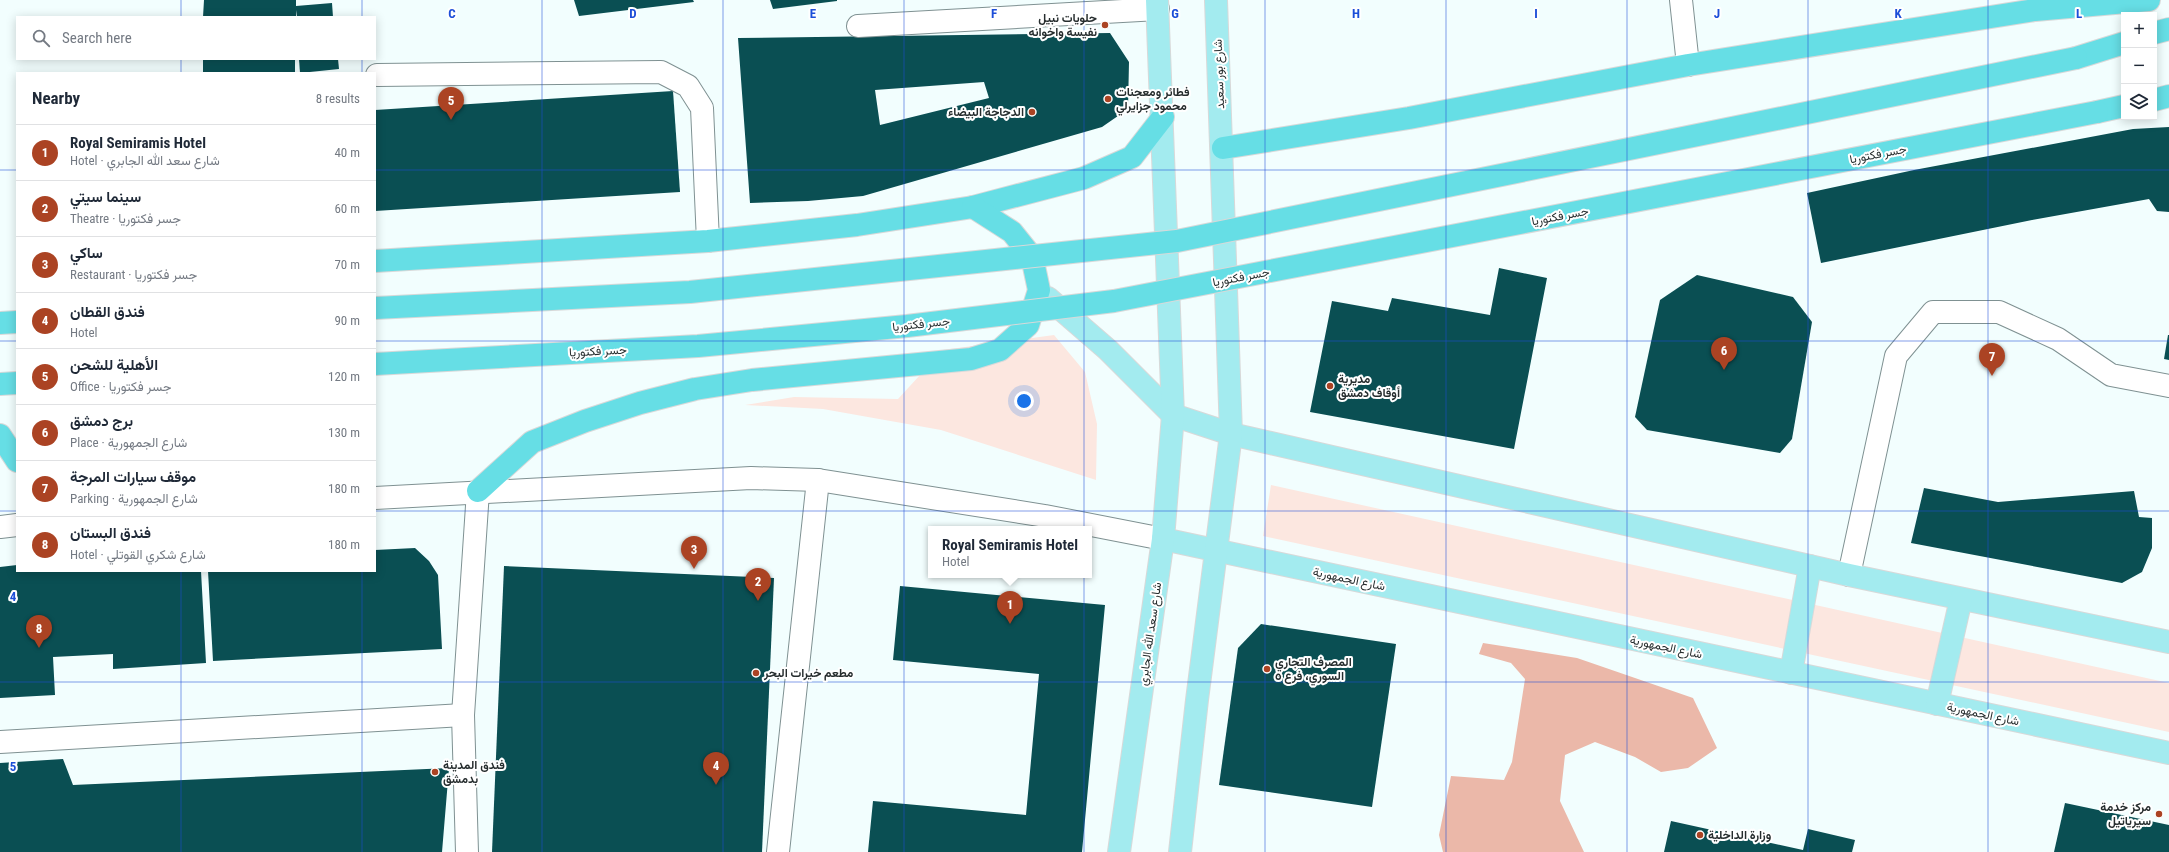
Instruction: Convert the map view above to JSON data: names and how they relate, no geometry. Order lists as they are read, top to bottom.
{
  "streets": {
    "highway": ["جسر فكتوريا"],
    "main road": ["شارع بور سعيد", "شارع الجمهورية", "شارع سعد الله الجابري"]
  },
  "crossings": [
    ["شارع الجمهورية", "شارع سعد الله الجابري"]
  ],
  "places": [
    "حلويات نبيل نفيسة واخوانه",
    "فطائر ومعجنات محمود جزايرلي",
    "الدجاجة البيضاء",
    "مديرية أوقاف دمشق",
    "المصرف التجاري السوري، فرع ٥",
    "مطعم خيرات البحر",
    "فندق المدينة بدمشق",
    "مركز خدمة سيرياتيل",
    "وزارة الداخلية"
  ],
  "page": {
    "map_buttons": ["+", "−"],
    "search": "Search here",
    "heading": ["Nearby", "8 results"],
    "pins": [
      "5",
      "6",
      "7",
      "3",
      "2",
      "1",
      "8",
      "4"
    ],
    "list": [
      {
        "mark": "1",
        "name": "Royal Semiramis Hotel",
        "note": "Hotel · شارع سعد الله الجابري",
        "value": "40 m"
      },
      {
        "mark": "2",
        "name": "سينما سيتي",
        "note": "Theatre · جسر فكتوريا",
        "value": "60 m"
      },
      {
        "mark": "3",
        "name": "ساكي",
        "note": "Restaurant · جسر فكتوريا",
        "value": "70 m"
      },
      {
        "mark": "4",
        "name": "فندق القطان",
        "note": "Hotel",
        "value": "90 m"
      },
      {
        "mark": "5",
        "name": "الأهلية للشحن",
        "note": "Office · جسر فكتوريا",
        "value": "120 m"
      },
      {
        "mark": "6",
        "name": "برج دمشق",
        "note": "Place · شارع الجمهورية",
        "value": "130 m"
      },
      {
        "mark": "7",
        "name": "موقف سيارات المرجة",
        "note": "Parking · شارع الجمهورية",
        "value": "180 m"
      },
      {
        "mark": "8",
        "name": "فندق البستان",
        "note": "Hotel · شارع شكري القوتلي",
        "value": "180 m"
      }
    ],
    "popup": ["Royal Semiramis Hotel", "Hotel"]
  },
  "grid": {
    "columns": [
      "C",
      "D",
      "E",
      "F",
      "G",
      "H",
      "I",
      "J",
      "K",
      "L"
    ],
    "rows": ["4", "5"]
  }
}
